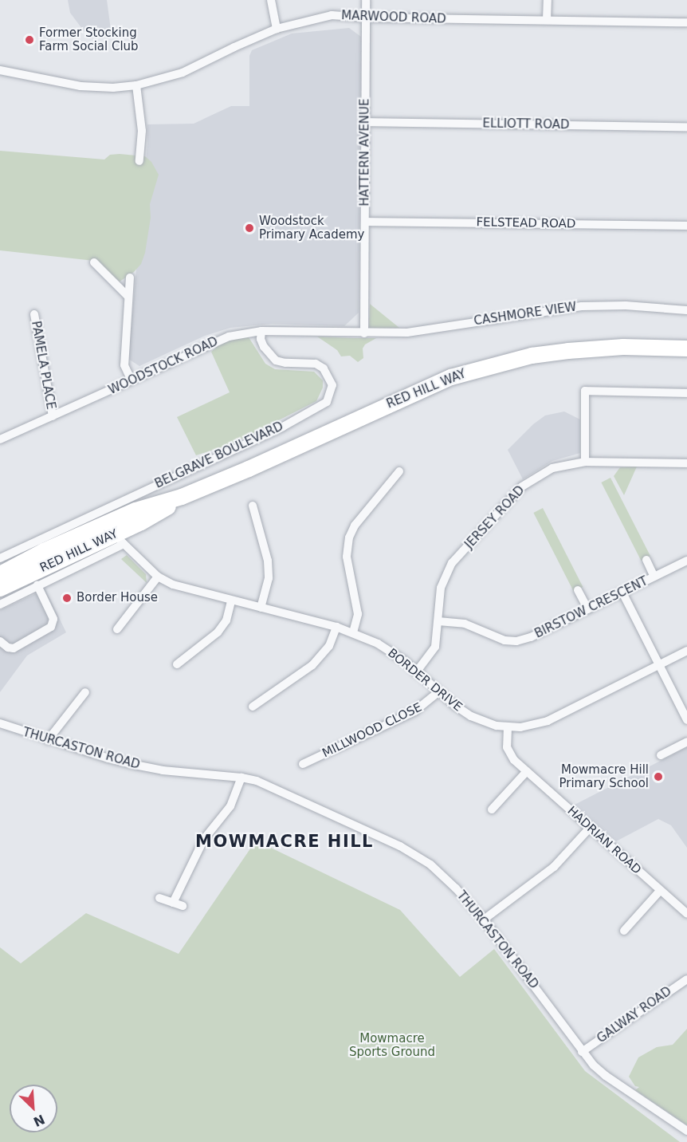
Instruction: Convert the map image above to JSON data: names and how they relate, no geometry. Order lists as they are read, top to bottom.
{
  "streets": {
    "highway": ["RED HILL WAY"],
    "street": [
      "MARWOOD ROAD",
      "ELLIOTT ROAD",
      "HATTERN AVENUE",
      "FELSTEAD ROAD",
      "CASHMORE VIEW",
      "PAMELA PLACE",
      "WOODSTOCK ROAD",
      "BELGRAVE BOULEVARD",
      "JERSEY ROAD",
      "BIRSTOW CRESCENT",
      "BORDER DRIVE",
      "MILLWOOD CLOSE",
      "THURCASTON ROAD",
      "HADRIAN ROAD",
      "GALWAY ROAD"
    ]
  },
  "crossings": [
    ["MARWOOD ROAD", "HATTERN AVENUE"],
    ["ELLIOTT ROAD", "HATTERN AVENUE"],
    ["HATTERN AVENUE", "FELSTEAD ROAD"],
    ["HATTERN AVENUE", "CASHMORE VIEW"],
    ["HATTERN AVENUE", "WOODSTOCK ROAD"],
    ["CASHMORE VIEW", "WOODSTOCK ROAD"],
    ["PAMELA PLACE", "WOODSTOCK ROAD"],
    ["WOODSTOCK ROAD", "BELGRAVE BOULEVARD"],
    ["RED HILL WAY", "BORDER DRIVE"],
    ["JERSEY ROAD", "BIRSTOW CRESCENT"],
    ["JERSEY ROAD", "BORDER DRIVE"],
    ["BORDER DRIVE", "MILLWOOD CLOSE"],
    ["BORDER DRIVE", "HADRIAN ROAD"],
    ["THURCASTON ROAD", "GALWAY ROAD"]
  ],
  "districts": ["MOWMACRE HILL"],
  "parks": ["Mowmacre Sports Ground"],
  "places": [
    "Former Stocking Farm Social Club",
    "Woodstock Primary Academy",
    "Border House",
    "Mowmacre Hill Primary School"
  ],
  "north": "bottom right"
}
